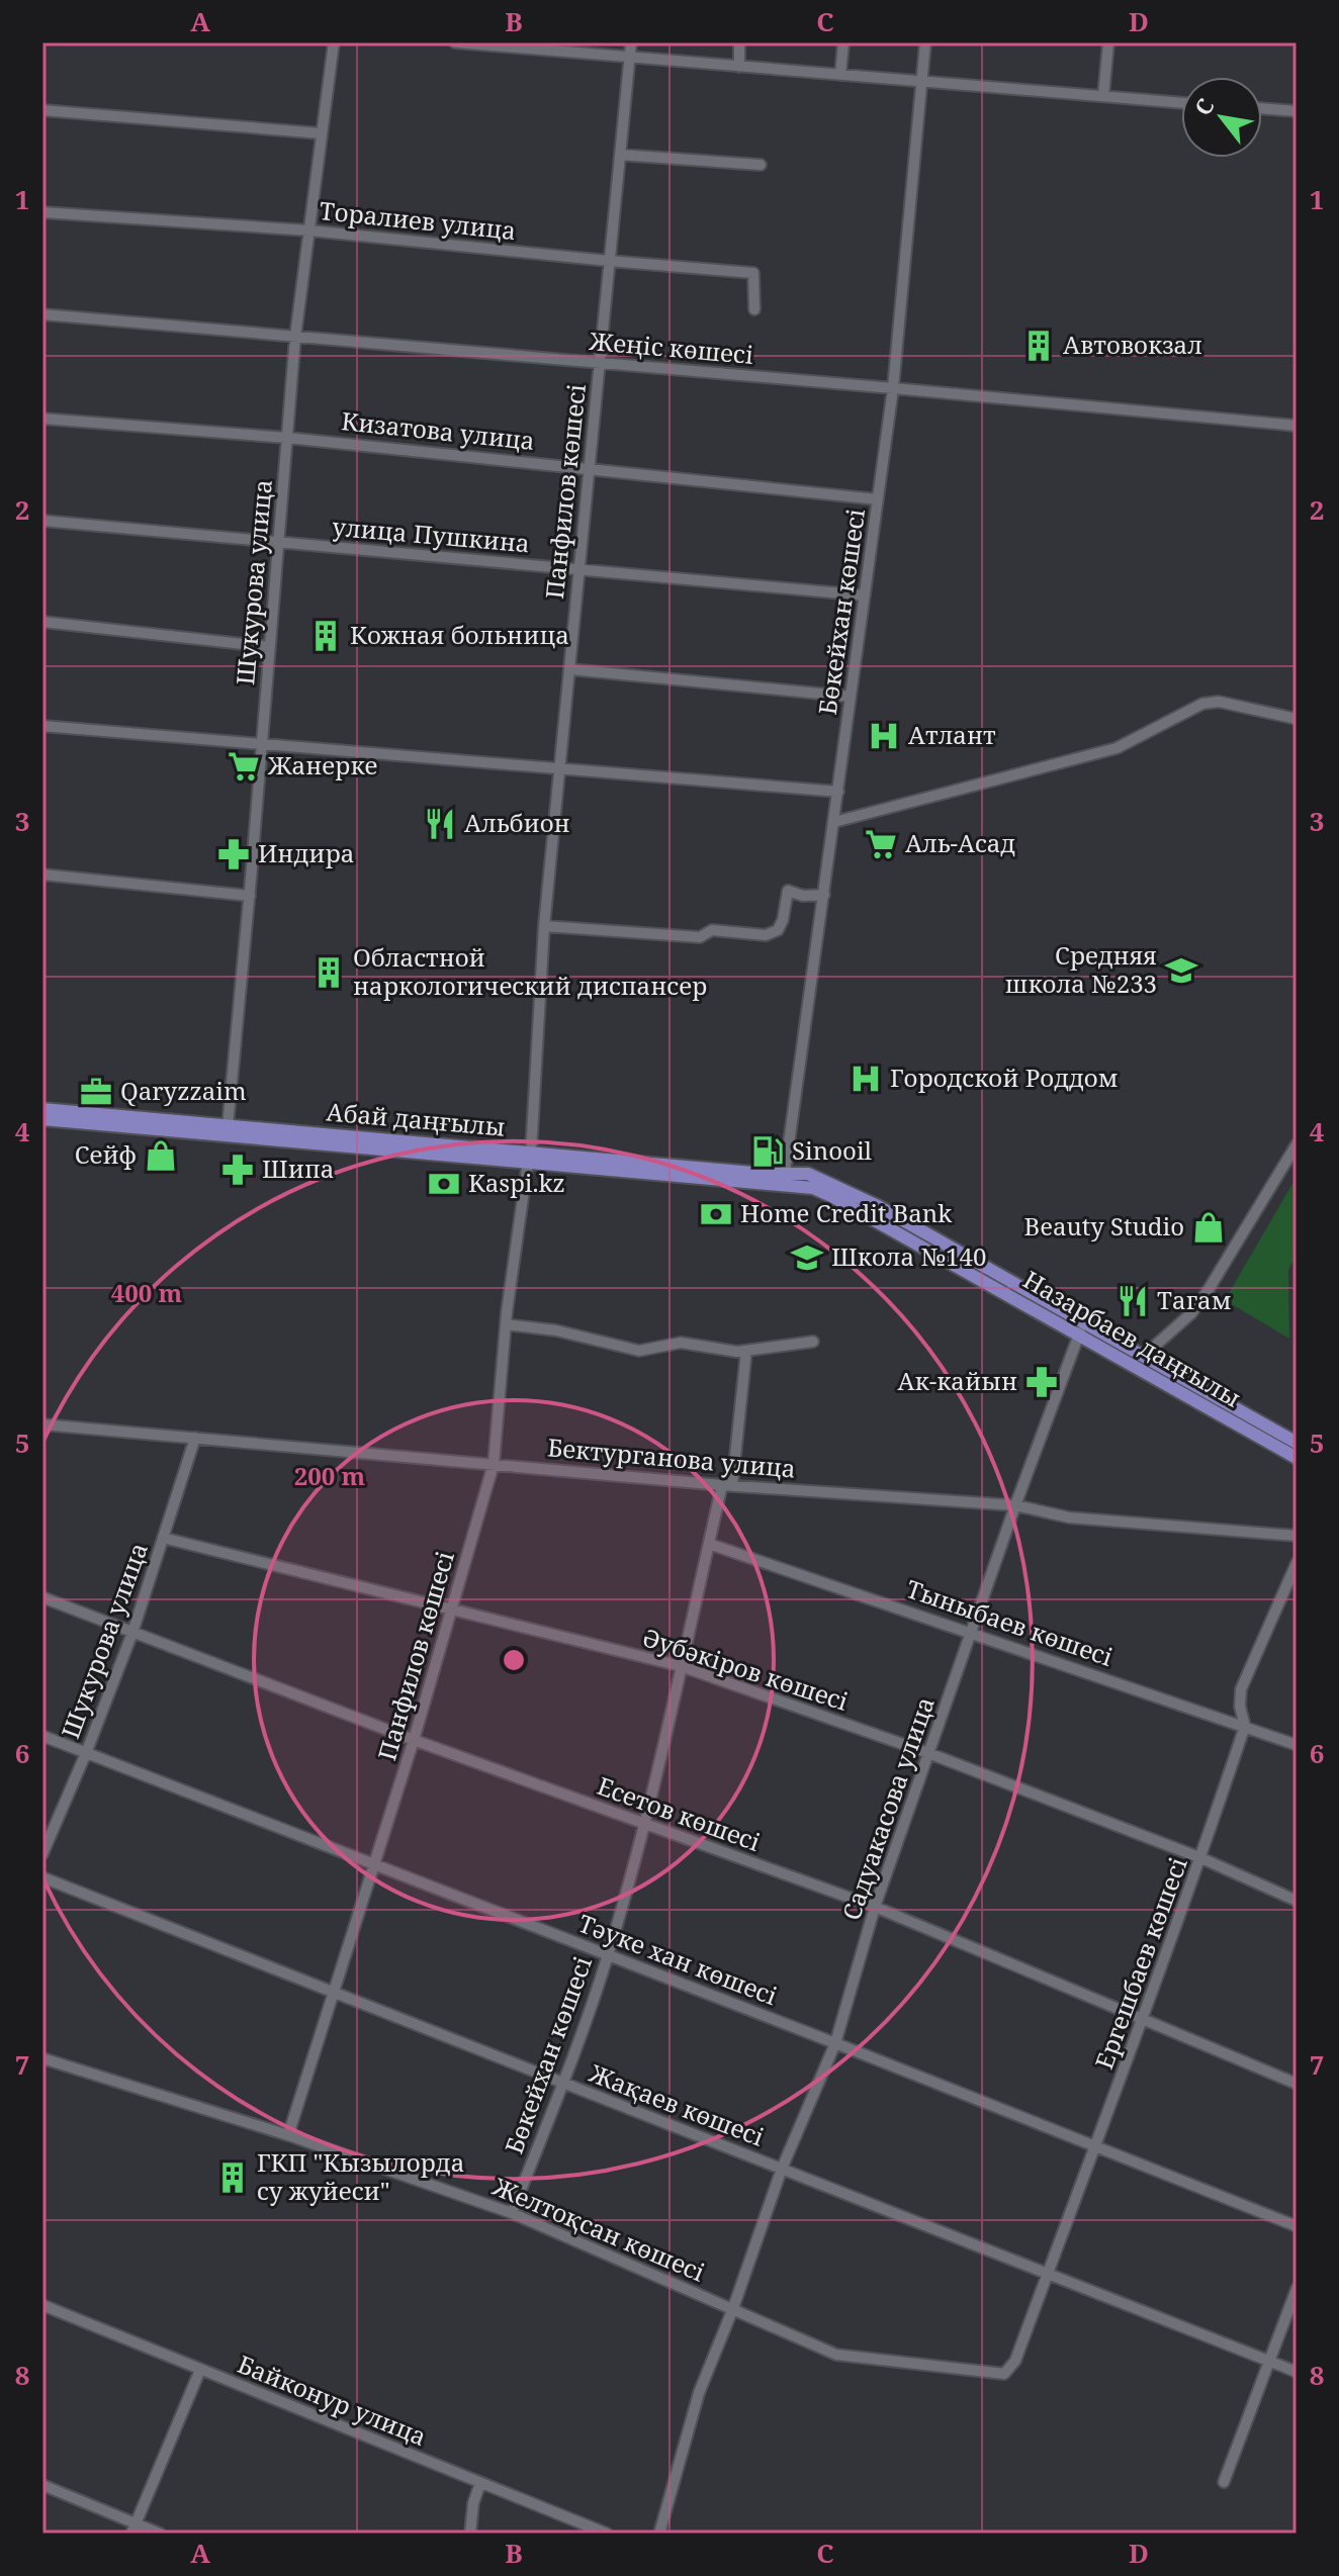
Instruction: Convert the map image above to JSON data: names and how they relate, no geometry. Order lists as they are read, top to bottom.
{
  "streets": {
    "main road": ["Абай даңғылы", "Назарбаев даңғылы"],
    "street": [
      "Торалиев улица",
      "Жеңіс көшесі",
      "Кизатова улица",
      "Панфилов көшесі",
      "улица Пушкина",
      "Шукурова улица",
      "Бөкейхан көшесі",
      "Бектурганова улица",
      "Тыныбаев көшесі",
      "Әубәкіров көшесі",
      "Садуакасова улица",
      "Есетов көшесі",
      "Тәуке хан көшесі",
      "Ергешбаев көшесі",
      "Жақаев көшесі",
      "Желтоқсан көшесі",
      "Байконур улица"
    ]
  },
  "crossings": [
    ["Торалиев улица", "Панфилов көшесі"],
    ["Торалиев улица", "Шукурова улица"],
    ["Жеңіс көшесі", "Панфилов көшесі"],
    ["Жеңіс көшесі", "Шукурова улица"],
    ["Жеңіс көшесі", "Бөкейхан көшесі"],
    ["Кизатова улица", "Панфилов көшесі"],
    ["Кизатова улица", "Шукурова улица"],
    ["Кизатова улица", "Бөкейхан көшесі"],
    ["Панфилов көшесі", "улица Пушкина"],
    ["Панфилов көшесі", "Абай даңғылы"],
    ["Панфилов көшесі", "Назарбаев даңғылы"],
    ["Панфилов көшесі", "Бектурганова улица"],
    ["Панфилов көшесі", "Әубәкіров көшесі"],
    ["Панфилов көшесі", "Есетов көшесі"],
    ["Панфилов көшесі", "Тәуке хан көшесі"],
    ["Панфилов көшесі", "Жақаев көшесі"],
    ["Панфилов көшесі", "Желтоқсан көшесі"],
    ["улица Пушкина", "Шукурова улица"],
    ["улица Пушкина", "Бөкейхан көшесі"],
    ["Шукурова улица", "Абай даңғылы"],
    ["Шукурова улица", "Бектурганова улица"],
    ["Шукурова улица", "Әубәкіров көшесі"],
    ["Шукурова улица", "Есетов көшесі"],
    ["Шукурова улица", "Тәуке хан көшесі"],
    ["Бөкейхан көшесі", "Назарбаев даңғылы"],
    ["Бөкейхан көшесі", "Бектурганова улица"],
    ["Бөкейхан көшесі", "Тыныбаев көшесі"],
    ["Бөкейхан көшесі", "Әубәкіров көшесі"],
    ["Бөкейхан көшесі", "Есетов көшесі"],
    ["Бөкейхан көшесі", "Тәуке хан көшесі"],
    ["Бөкейхан көшесі", "Жақаев көшесі"],
    ["Бөкейхан көшесі", "Желтоқсан көшесі"],
    ["Абай даңғылы", "Назарбаев даңғылы"],
    ["Назарбаев даңғылы", "Садуакасова улица"],
    ["Бектурганова улица", "Садуакасова улица"],
    ["Тыныбаев көшесі", "Садуакасова улица"],
    ["Тыныбаев көшесі", "Ергешбаев көшесі"],
    ["Әубәкіров көшесі", "Садуакасова улица"],
    ["Әубәкіров көшесі", "Ергешбаев көшесі"],
    ["Садуакасова улица", "Есетов көшесі"],
    ["Садуакасова улица", "Тәуке хан көшесі"],
    ["Садуакасова улица", "Жақаев көшесі"],
    ["Садуакасова улица", "Желтоқсан көшесі"],
    ["Есетов көшесі", "Ергешбаев көшесі"],
    ["Тәуке хан көшесі", "Ергешбаев көшесі"],
    ["Ергешбаев көшесі", "Жақаев көшесі"],
    ["Ергешбаев көшесі", "Желтоқсан көшесі"]
  ],
  "places": {
    "building": [
      "Автовокзал",
      "Кожная больница",
      "Областной наркологический диспансер",
      "ГКП \"Кызылорда су жуйеси\""
    ],
    "hospital": ["Атлант", "Городской Роддом"],
    "supermarket": ["Жанерке", "Аль-Асад"],
    "restaurant": ["Альбион", "Тагам"],
    "pharmacy": ["Индира", "Шипа", "Ак-кайын"],
    "school or university": ["Средняя школа №233", "Школа №140"],
    "office": ["Qaryzzaim"],
    "fuel station": ["Sinooil"],
    "shop": ["Сейф", "Beauty Studio"],
    "bank": ["Kaspi.kz", "Home Credit Bank"]
  },
  "north": "top left",
  "grid": {
    "columns": [
      "A",
      "B",
      "C",
      "D"
    ],
    "rows": [
      "1",
      "2",
      "3",
      "4",
      "5",
      "6",
      "7",
      "8"
    ]
  },
  "rings": ["400 m", "200 m"]
}
